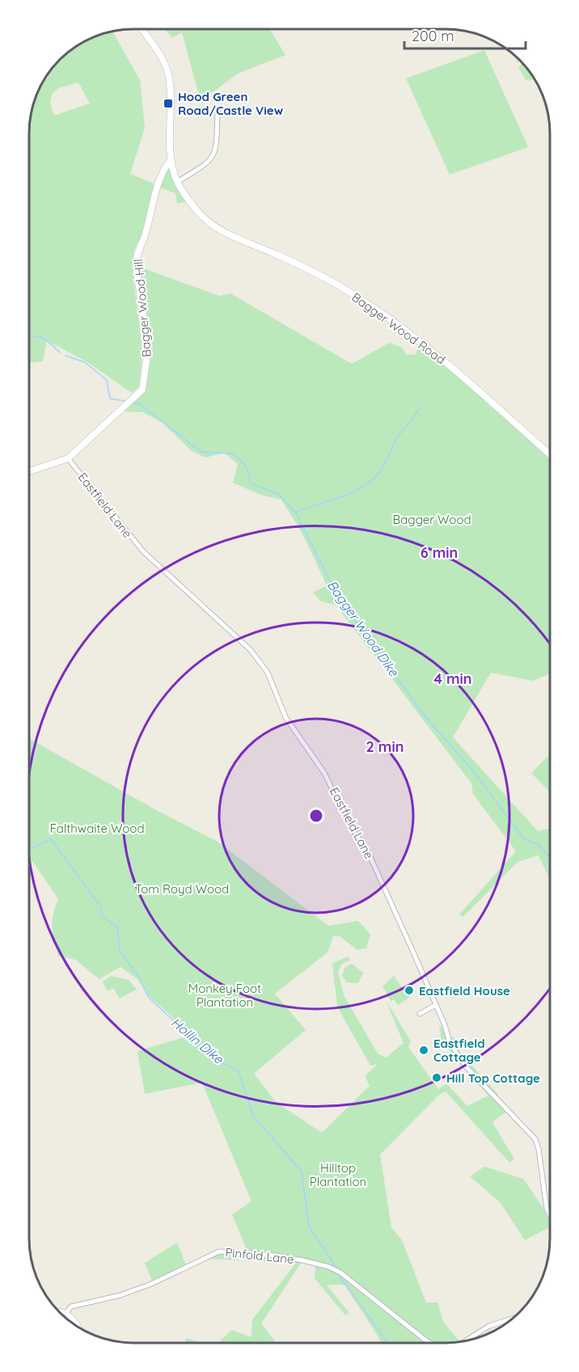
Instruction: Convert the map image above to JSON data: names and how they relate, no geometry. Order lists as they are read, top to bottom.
{
  "streets": {
    "street": [
      "Bagger Wood Hill",
      "Bagger Wood Road",
      "Eastfield Lane",
      "Pinfold Lane"
    ]
  },
  "crossings": [
    ["Bagger Wood Hill", "Eastfield Lane"]
  ],
  "water": ["Bagger Wood Dike", "Hollin Dike"],
  "parks": [
    "Bagger Wood",
    "Falthwaite Wood",
    "Tom Royd Wood",
    "Monkey Foot Plantation",
    "Hilltop Plantation"
  ],
  "places": {
    "transit": ["Hood Green Road/Castle View"],
    "other": ["Eastfield House", "Eastfield Cottage", "Hill Top Cottage"]
  },
  "scale_bar": "200 m",
  "rings": ["6 min", "4 min", "2 min"]
}
